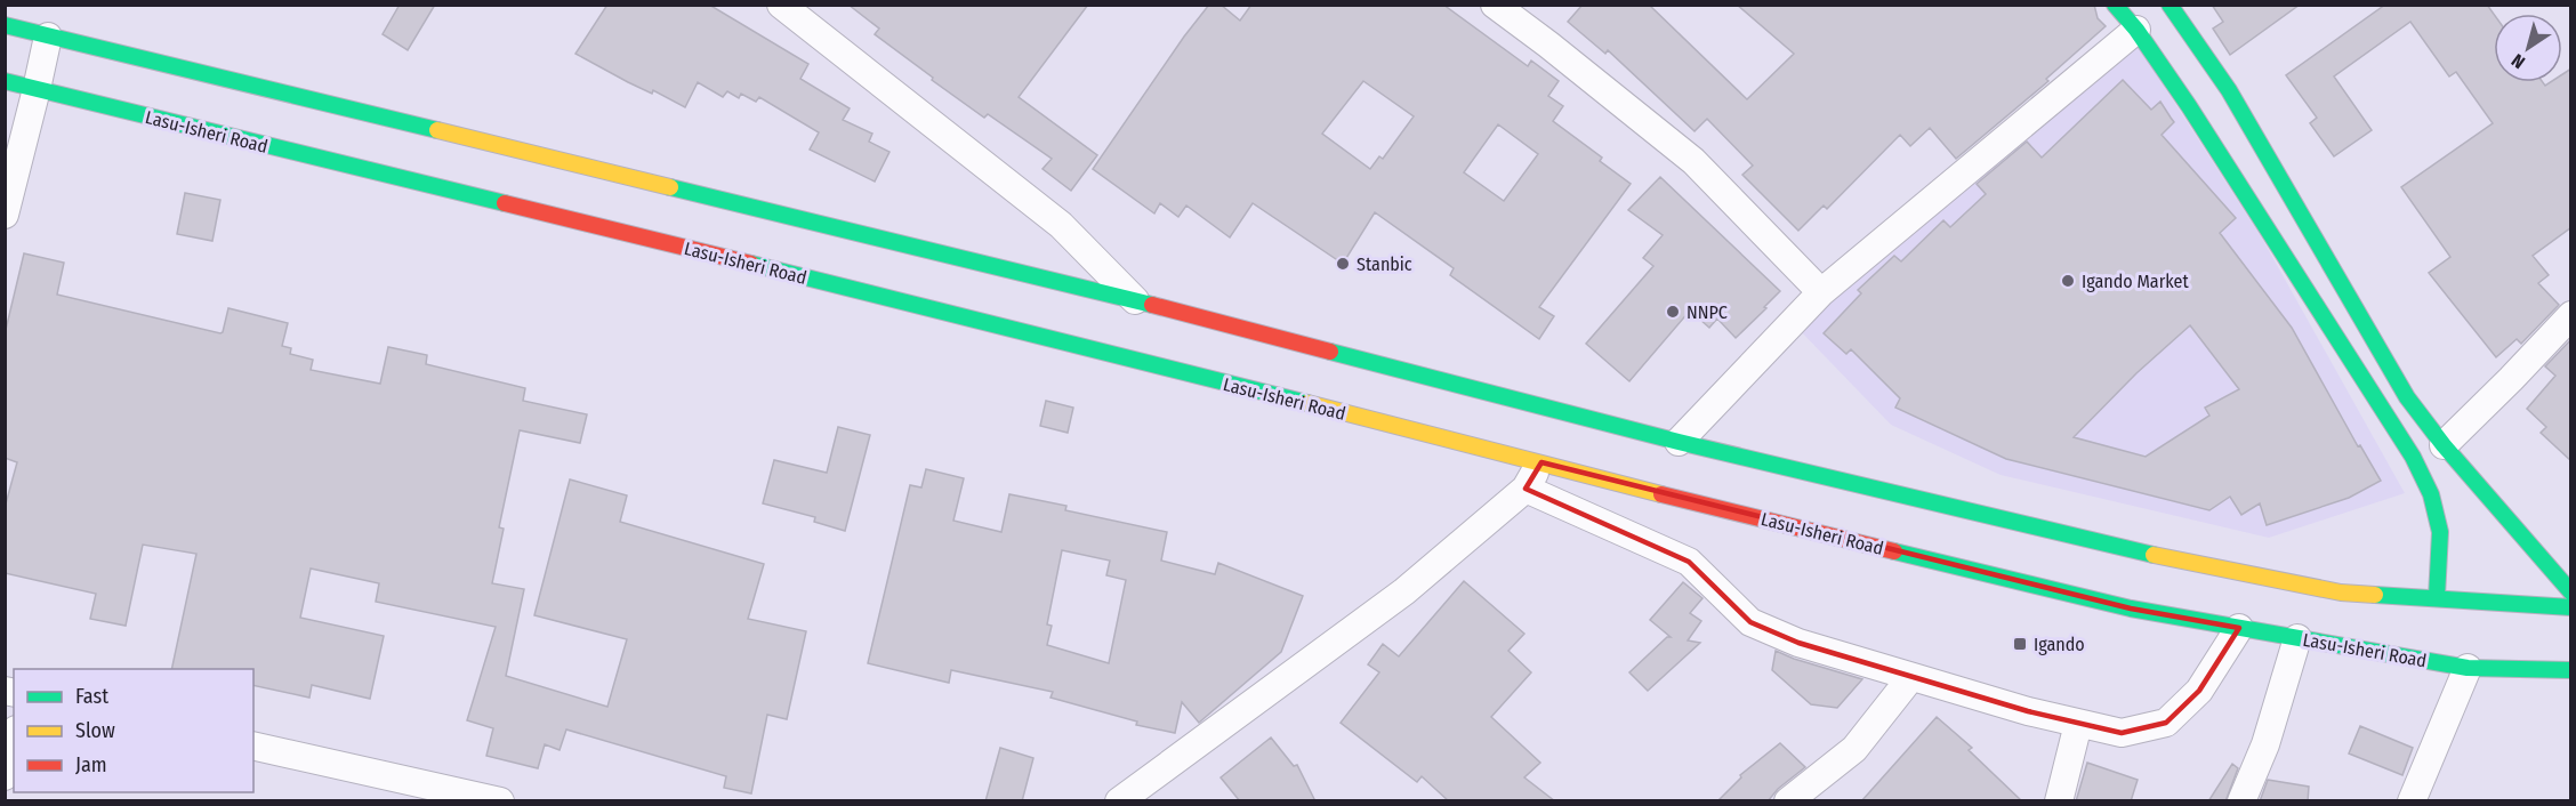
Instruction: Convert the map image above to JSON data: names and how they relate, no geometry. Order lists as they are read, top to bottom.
{
  "streets": {
    "main road": ["Lasu-Isheri Road"]
  },
  "places": {
    "other": ["Stanbic", "Igando Market", "NNPC"],
    "transit": ["Igando"]
  },
  "legend": ["Fast", "Slow", "Jam"],
  "north": "bottom left"
}
